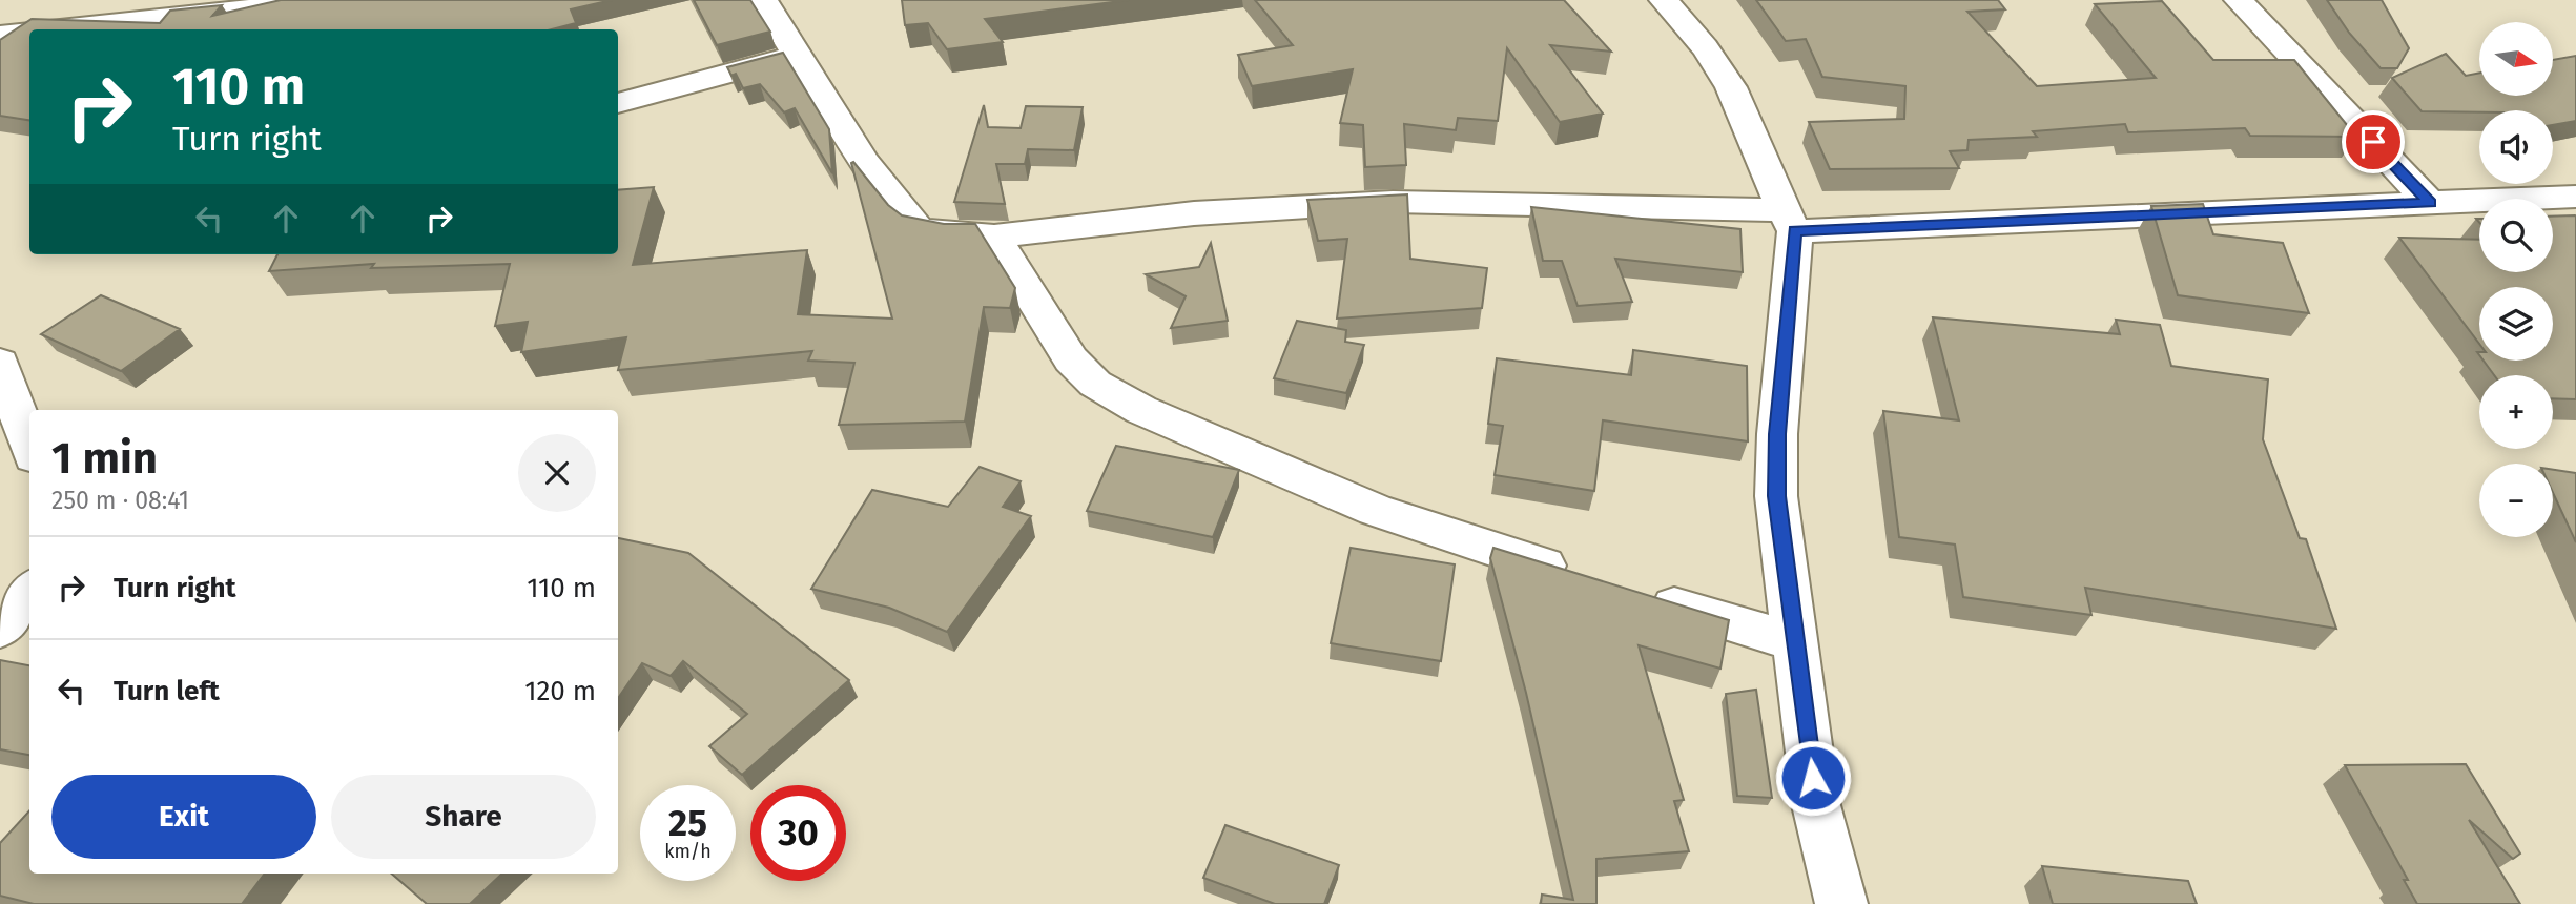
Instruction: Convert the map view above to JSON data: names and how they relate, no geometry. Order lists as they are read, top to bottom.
{
  "north": "right",
  "page": {
    "map_buttons": ["+", "−"],
    "turn": ["110 m", "Turn right"],
    "heading": ["1 min", "250 m · 08:41"],
    "list": [
      {
        "name": "Turn right",
        "value": "110 m"
      },
      {
        "name": "Turn left",
        "value": "120 m"
      }
    ],
    "buttons": ["Exit", "Share"],
    "speed": "25 km/h",
    "limit": "30"
  }
}
